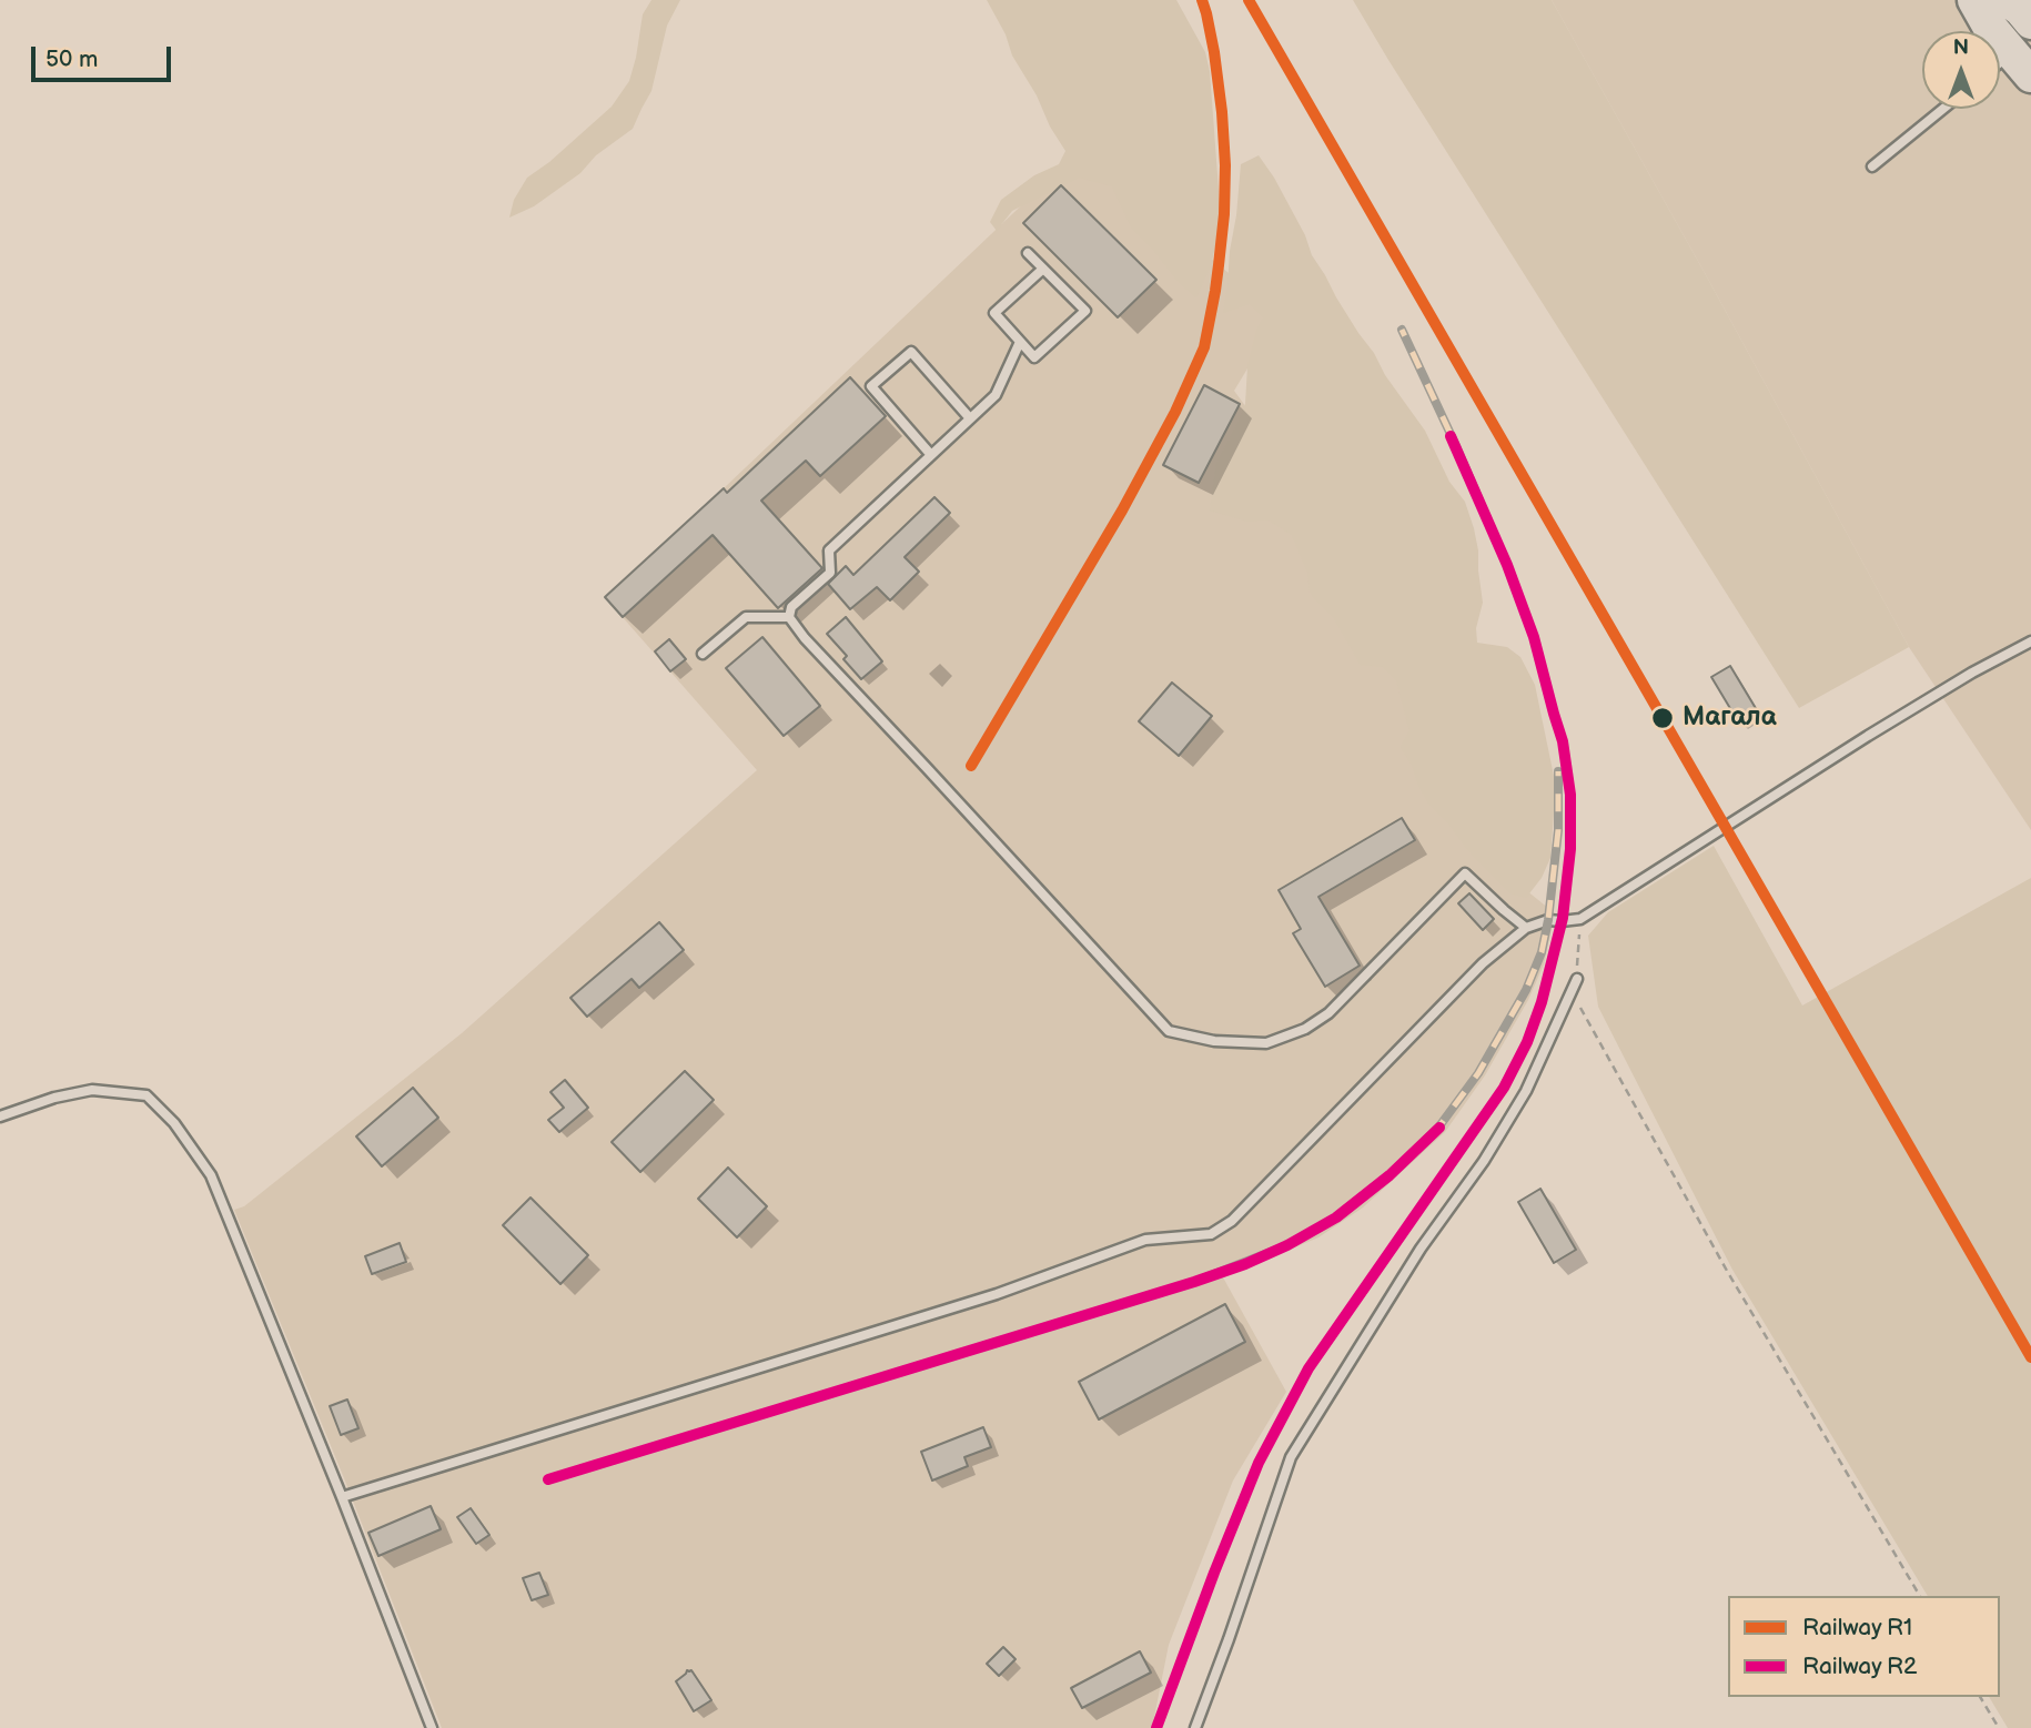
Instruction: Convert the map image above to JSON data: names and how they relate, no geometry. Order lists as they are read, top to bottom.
{
  "places": ["Магала"],
  "lines": ["rail line R1", "rail line R2"],
  "legend": ["Railway R1", "Railway R2"],
  "scale_bar": "50 m",
  "north": "top"
}
